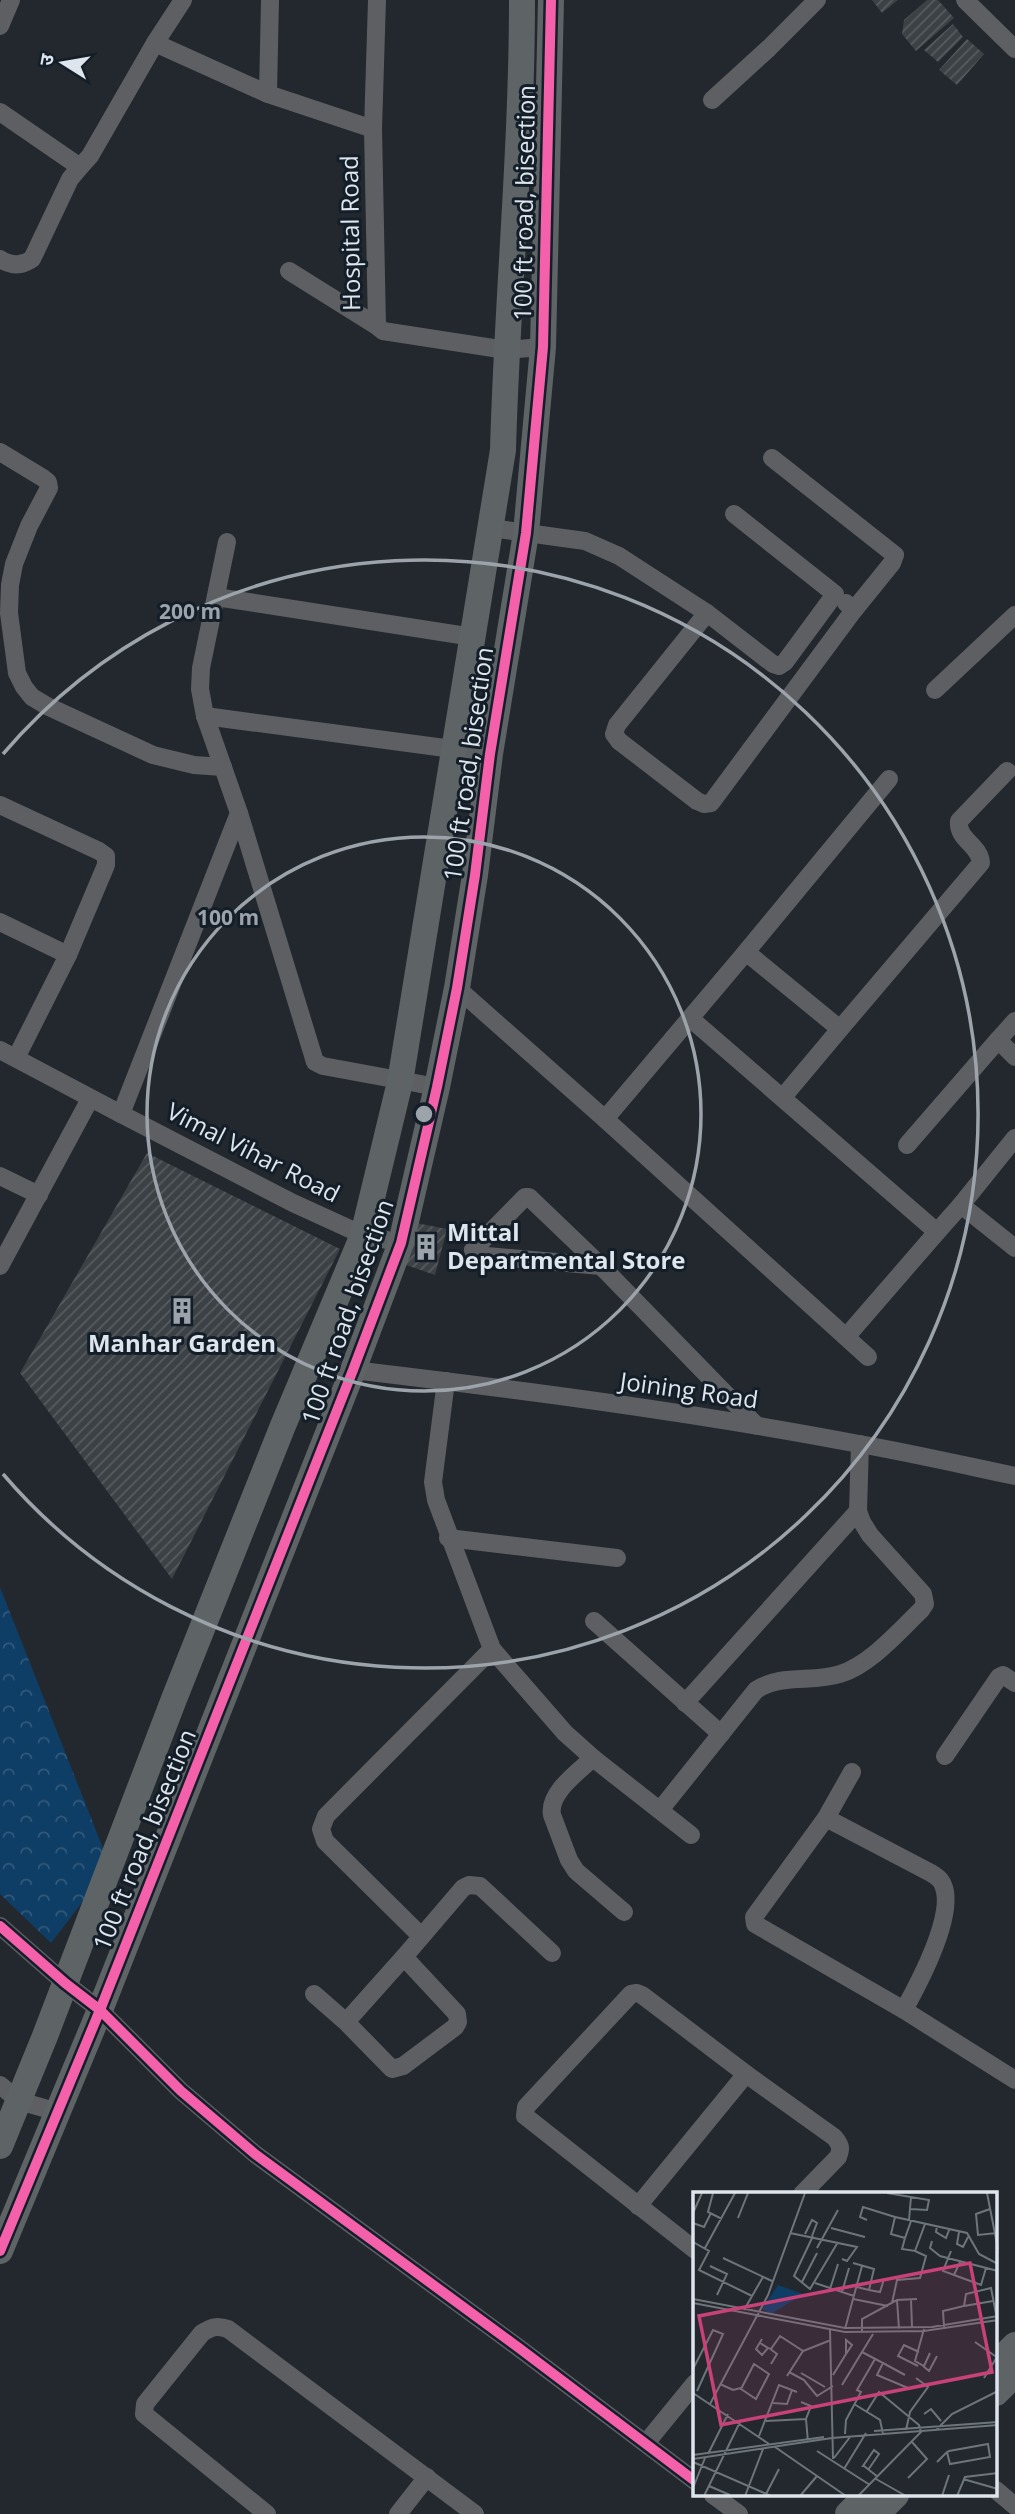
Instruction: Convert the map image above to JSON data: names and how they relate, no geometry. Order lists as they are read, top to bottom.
{
  "streets": {
    "street": [
      "100 ft road, bisection",
      "Hospital Road",
      "Vimal Vihar Road",
      "Joining Road"
    ]
  },
  "crossings": [
    ["100 ft road, bisection", "Hospital Road"],
    ["100 ft road, bisection", "Vimal Vihar Road"],
    ["100 ft road, bisection", "Joining Road"]
  ],
  "places": {
    "building": ["Mittal Departmental Store", "Manhar Garden"]
  },
  "north": "left",
  "rings": ["200 m", "100 m"]
}
